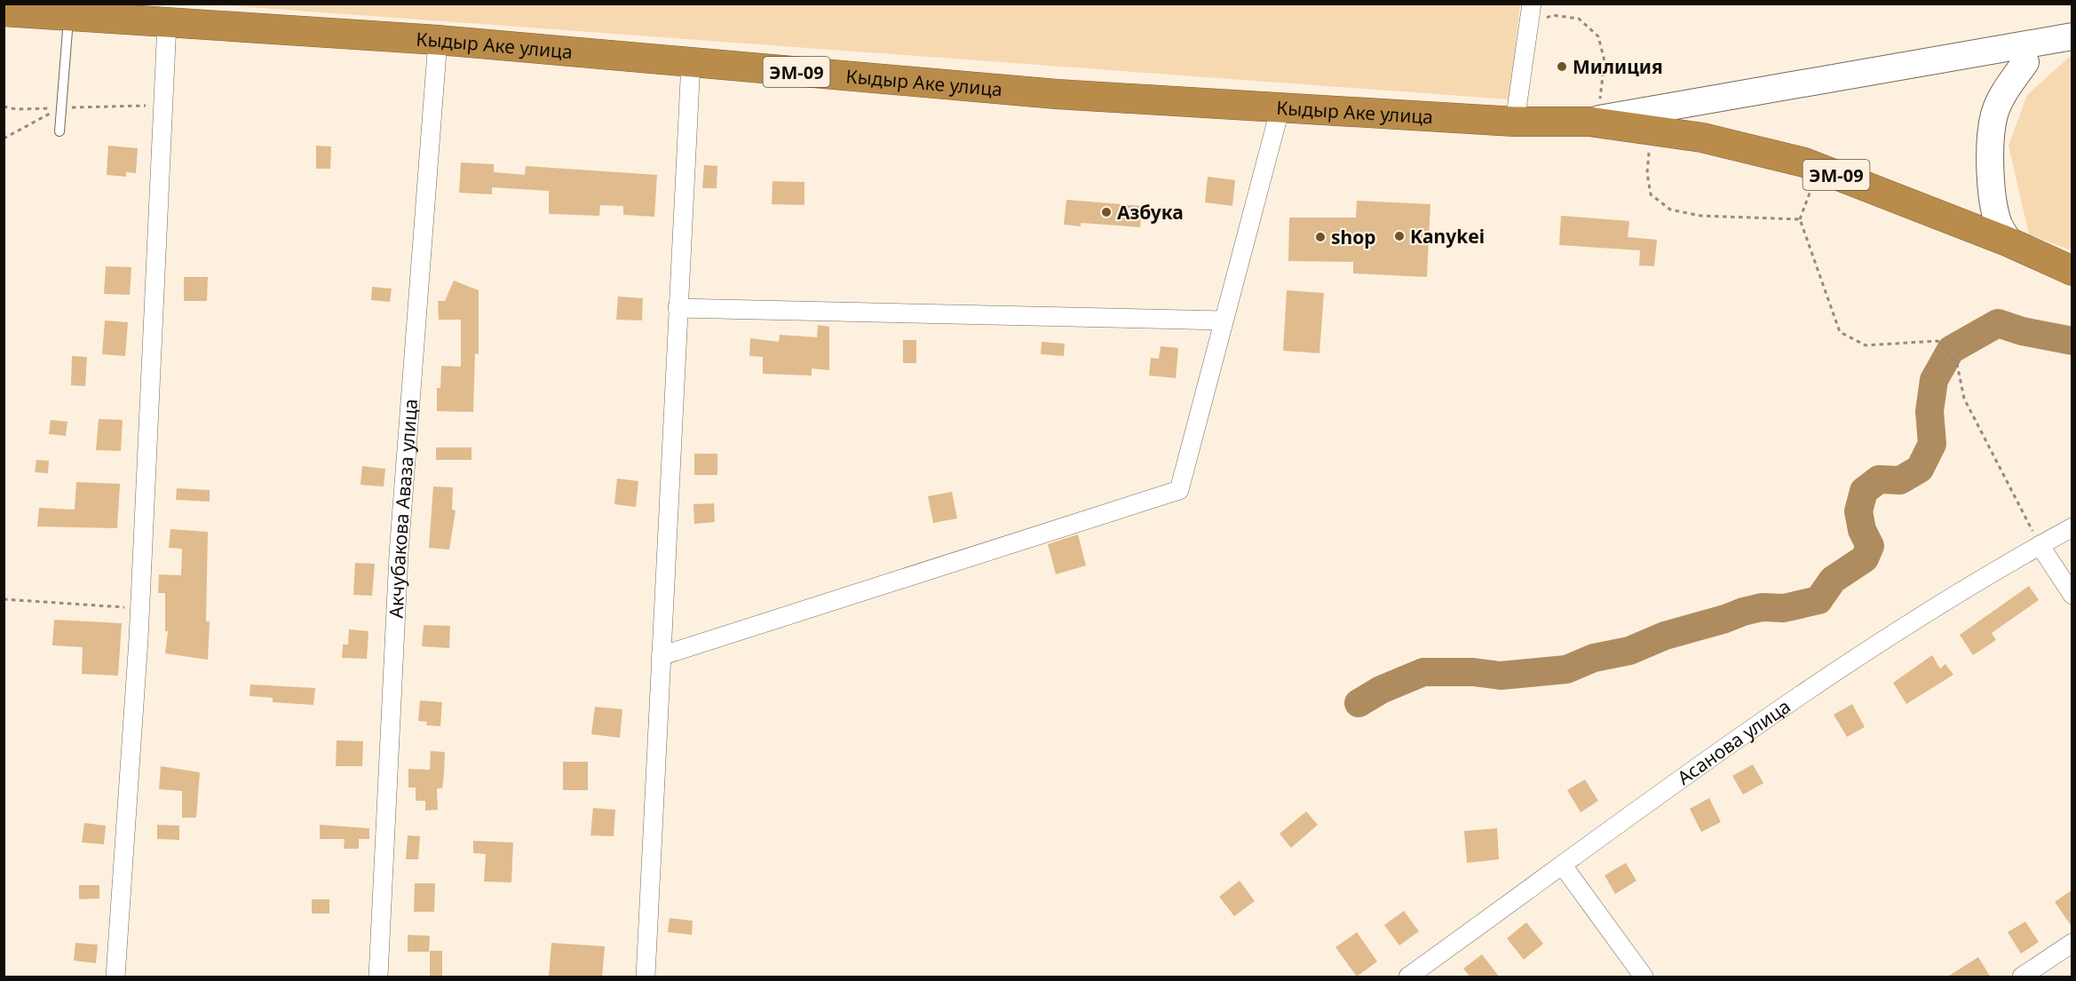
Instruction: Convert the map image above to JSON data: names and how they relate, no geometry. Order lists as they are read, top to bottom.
{
  "streets": {
    "highway": ["Кыдыр Аке улица", "ЭМ-09"],
    "street": ["Акчубакова Аваза улица", "Асанова улица"]
  },
  "crossings": [
    ["Кыдыр Аке улица", "ЭМ-09"],
    ["Кыдыр Аке улица", "Акчубакова Аваза улица"]
  ],
  "places": [
    "Милиция",
    "Азбука",
    "Kanykei",
    "shop"
  ]
}
